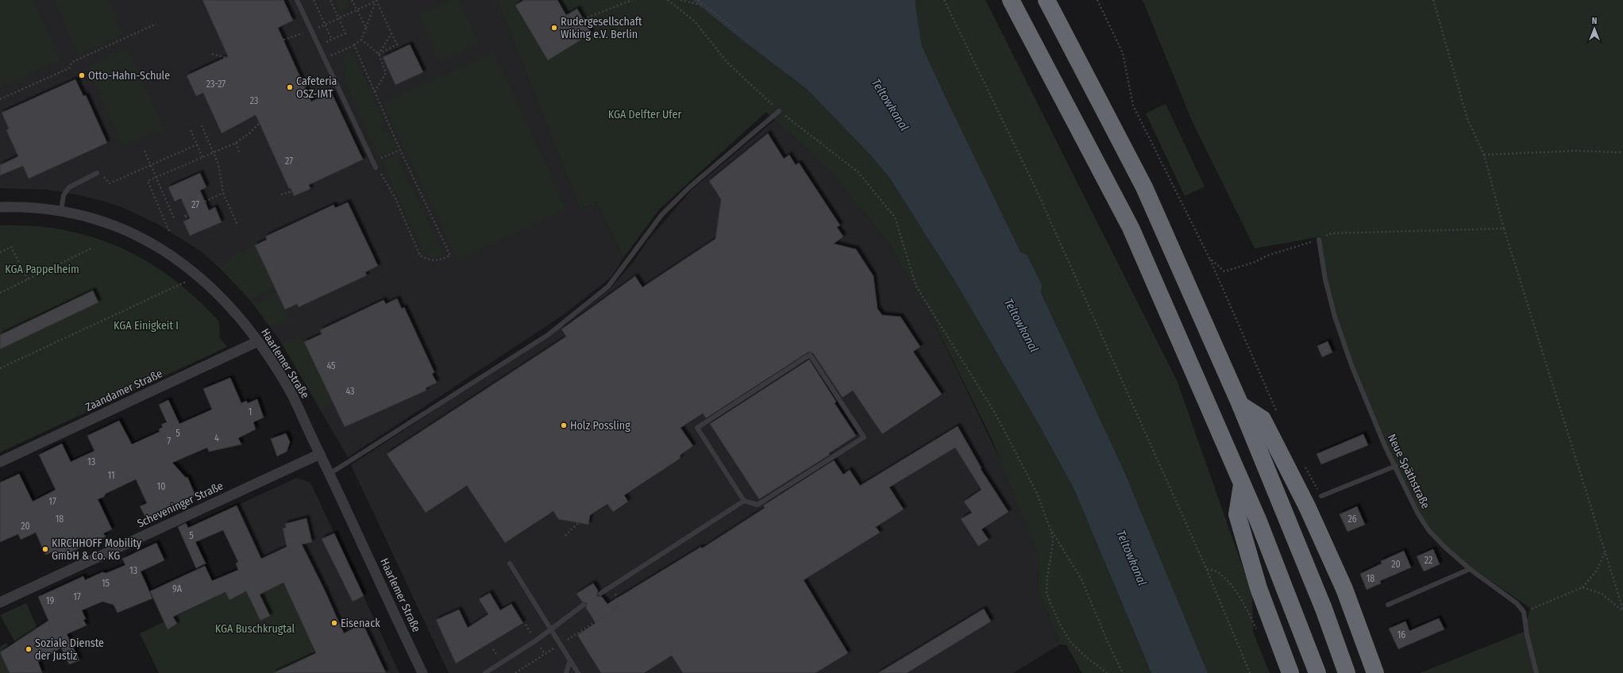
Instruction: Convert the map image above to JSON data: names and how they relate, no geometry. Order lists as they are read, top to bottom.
{
  "streets": {
    "street": ["Haarlemer Straße", "Zaandamer Straße", "Scheveninger Straße"],
    "lane": ["Neue Späthstraße"]
  },
  "crossings": [
    ["Haarlemer Straße", "Zaandamer Straße"],
    ["Haarlemer Straße", "Scheveninger Straße"]
  ],
  "water": ["Teltowkanal"],
  "parks": [
    "KGA Delfter Ufer",
    "KGA Pappelheim",
    "KGA Einigkeit I",
    "KGA Buschkrugtal"
  ],
  "places": [
    "Rudergesellschaft Wiking e.V. Berlin",
    "Otto-Hahn-Schule",
    "Cafeteria OSZ-IMT",
    "Holz Possling",
    "KIRCHHOFF Mobility GmbH & Co. KG",
    "Eisenack",
    "Soziale Dienste der Justiz"
  ],
  "house_numbers": [
    "23-27",
    "23",
    "27",
    "27",
    "45",
    "43",
    "1",
    "5",
    "4",
    "7",
    "13",
    "11",
    "10",
    "17",
    "18",
    "26",
    "20",
    "5",
    "22",
    "20",
    "13",
    "18",
    "15",
    "9A",
    "17",
    "19",
    "16"
  ],
  "north": "top"
}
